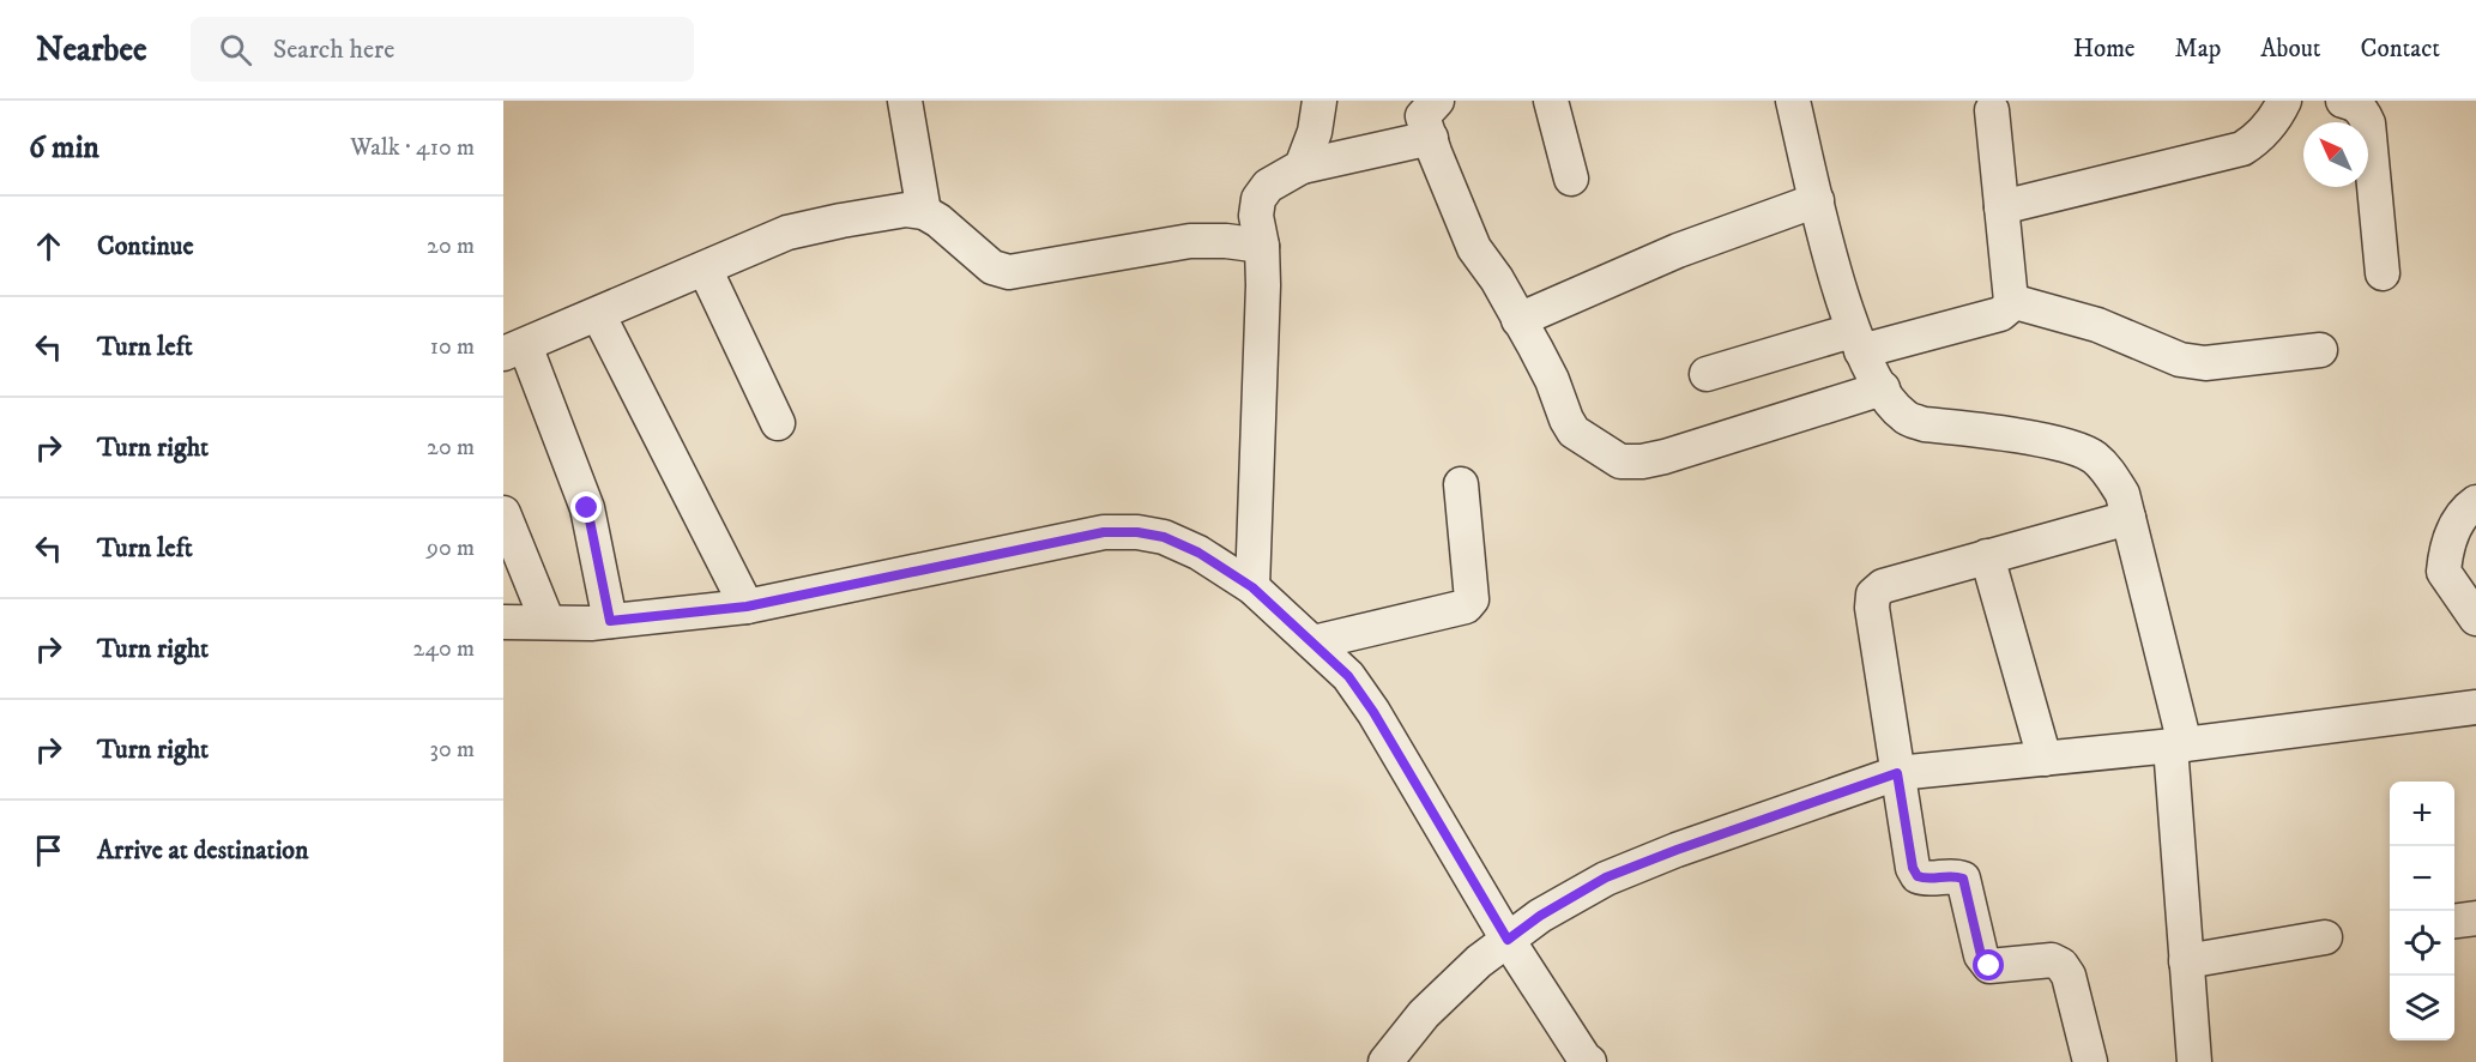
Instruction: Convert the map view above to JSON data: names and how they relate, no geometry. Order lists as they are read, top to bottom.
{
  "north": "top left",
  "page": {
    "header": "Nearbee",
    "search": "Search here",
    "nav": [
      "Home",
      "Map",
      "About",
      "Contact"
    ],
    "heading": ["6 min", "Walk · 410 m"],
    "list": [
      ["Continue", "20 m"],
      ["Turn left", "10 m"],
      ["Turn right", "20 m"],
      ["Turn left", "90 m"],
      ["Turn right", "240 m"],
      ["Turn right", "30 m"],
      "Arrive at destination"
    ],
    "map_buttons": ["+", "−"]
  }
}
